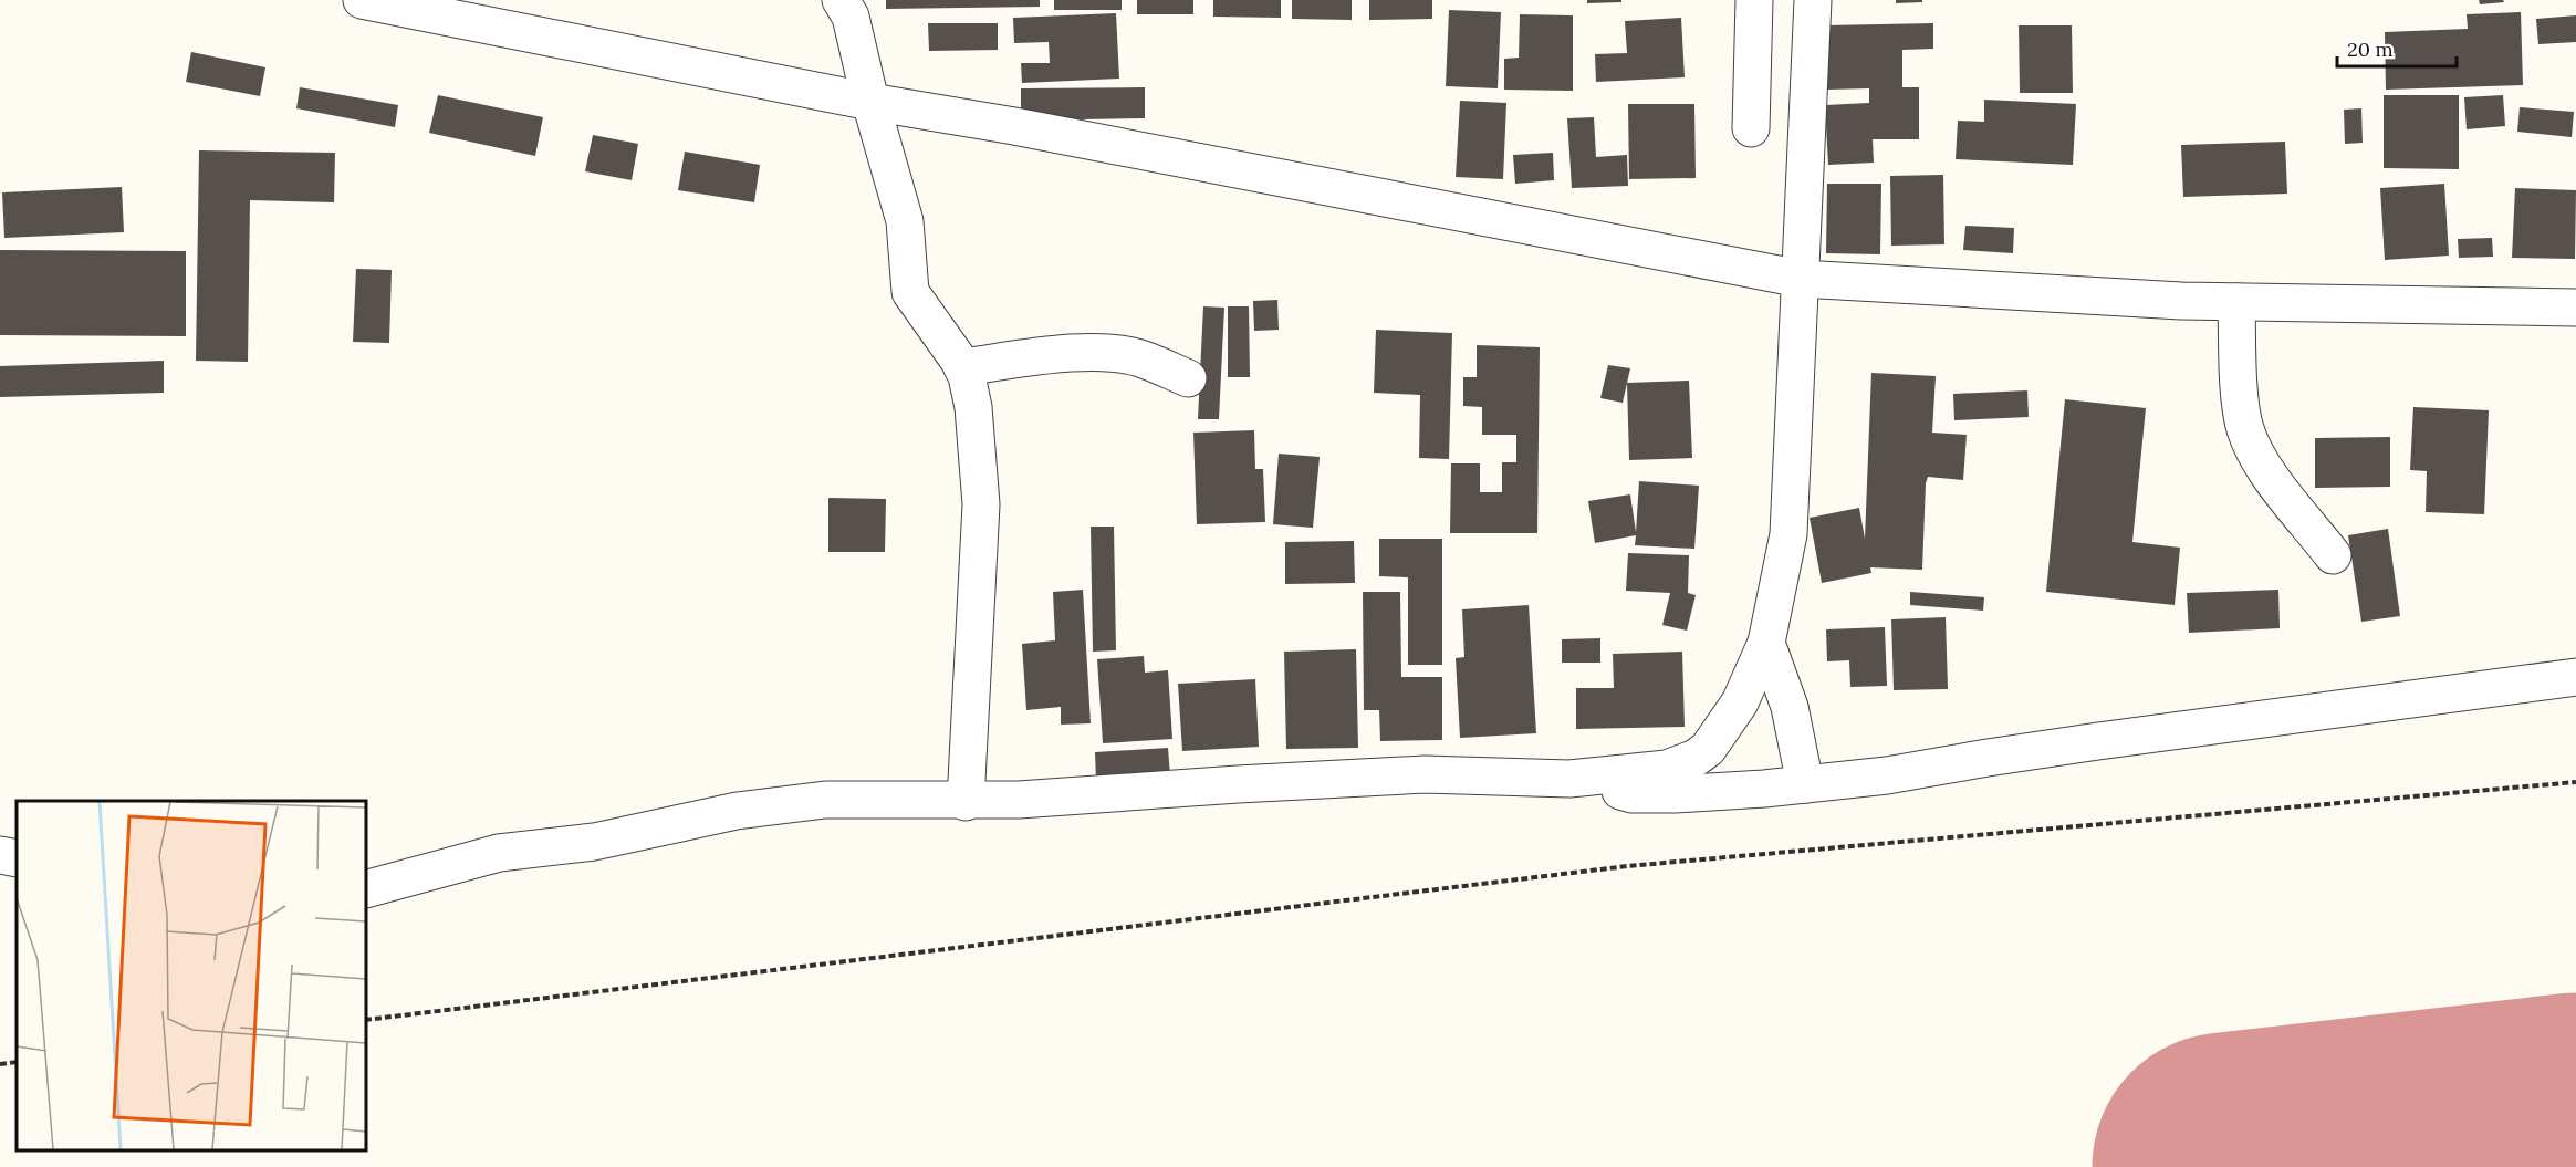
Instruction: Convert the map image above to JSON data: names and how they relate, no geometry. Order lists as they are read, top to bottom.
{
  "scale_bar": "20 m"
}
